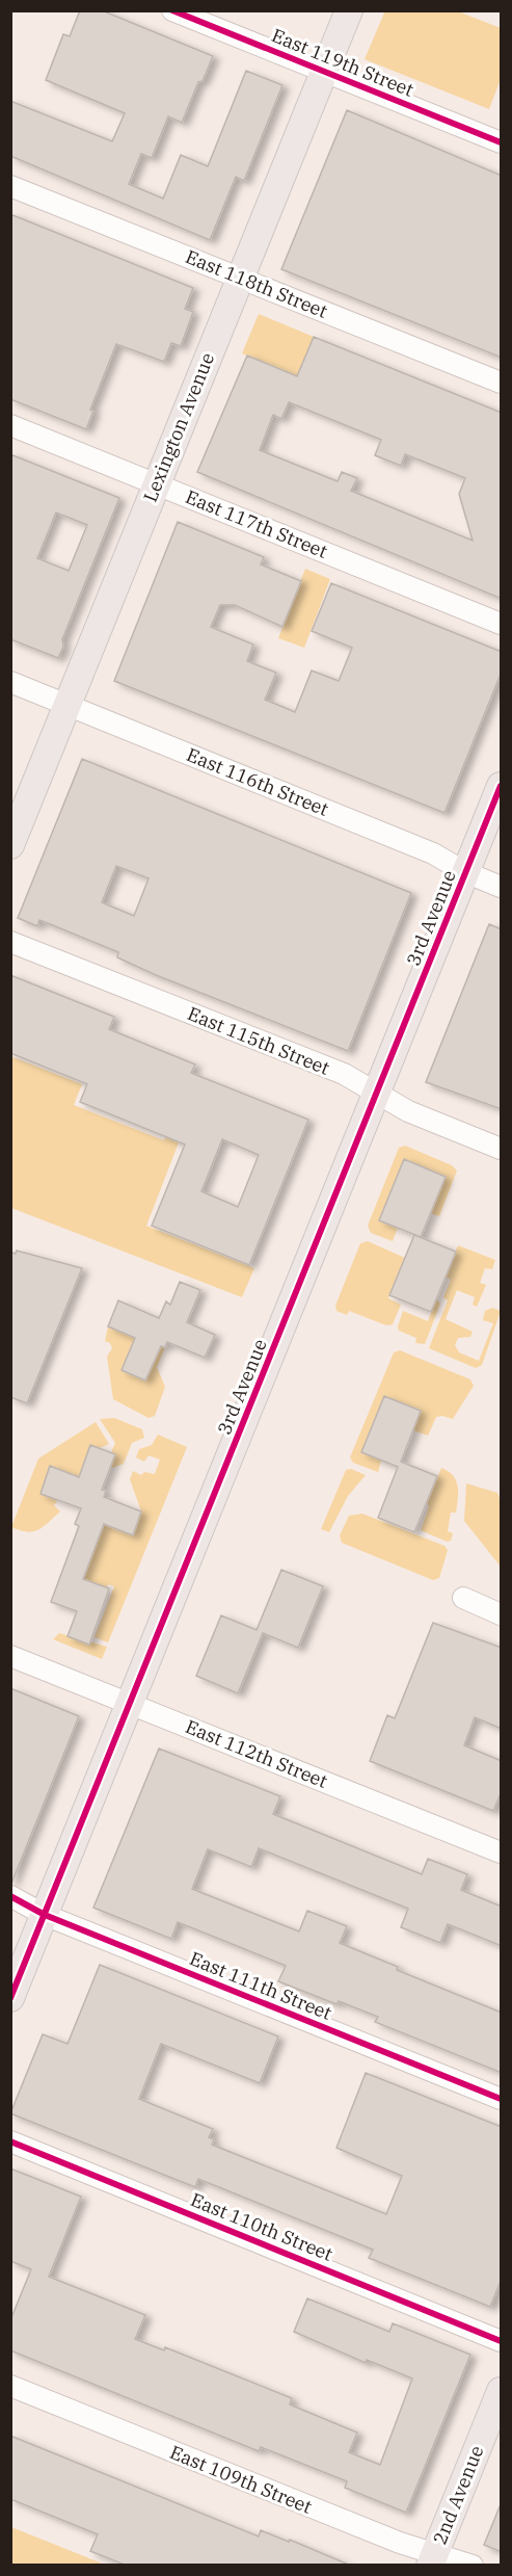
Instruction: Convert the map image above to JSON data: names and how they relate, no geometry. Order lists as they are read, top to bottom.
{
  "streets": {
    "main road": ["Lexington Avenue", "3rd Avenue", "2nd Avenue"],
    "street": [
      "East 119th Street",
      "East 118th Street",
      "East 117th Street",
      "East 116th Street",
      "East 115th Street",
      "East 112th Street",
      "East 111th Street",
      "East 110th Street",
      "East 109th Street"
    ]
  },
  "crossings": [
    ["East 119th Street", "Lexington Avenue"],
    ["East 118th Street", "Lexington Avenue"],
    ["Lexington Avenue", "East 117th Street"],
    ["Lexington Avenue", "East 116th Street"],
    ["East 116th Street", "3rd Avenue"],
    ["3rd Avenue", "East 115th Street"],
    ["3rd Avenue", "East 112th Street"],
    ["3rd Avenue", "East 111th Street"],
    ["East 109th Street", "2nd Avenue"]
  ]
}
